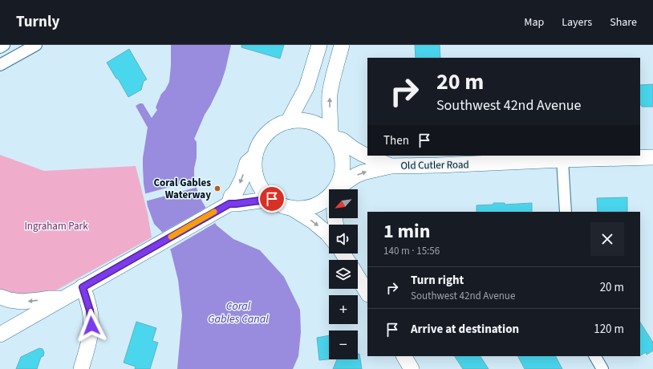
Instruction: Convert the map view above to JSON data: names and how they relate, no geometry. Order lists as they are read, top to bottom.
{
  "streets": {
    "main road": ["Old Cutler Road"]
  },
  "water": ["Coral Gables Canal"],
  "parks": ["Ingraham Park"],
  "places": ["Coral Gables Waterway"],
  "north": "bottom left",
  "page": {
    "header": "Turnly",
    "nav": ["Map", "Layers", "Share"],
    "turn": ["20 m", "Southwest 42nd Avenue"],
    "then": "Then",
    "map_buttons": ["+", "−"],
    "heading": ["1 min", "140 m · 15:56"],
    "list": [
      {
        "name": "Turn right",
        "note": "Southwest 42nd Avenue",
        "value": "20 m"
      },
      {
        "name": "Arrive at destination",
        "value": "120 m"
      }
    ]
  }
}
